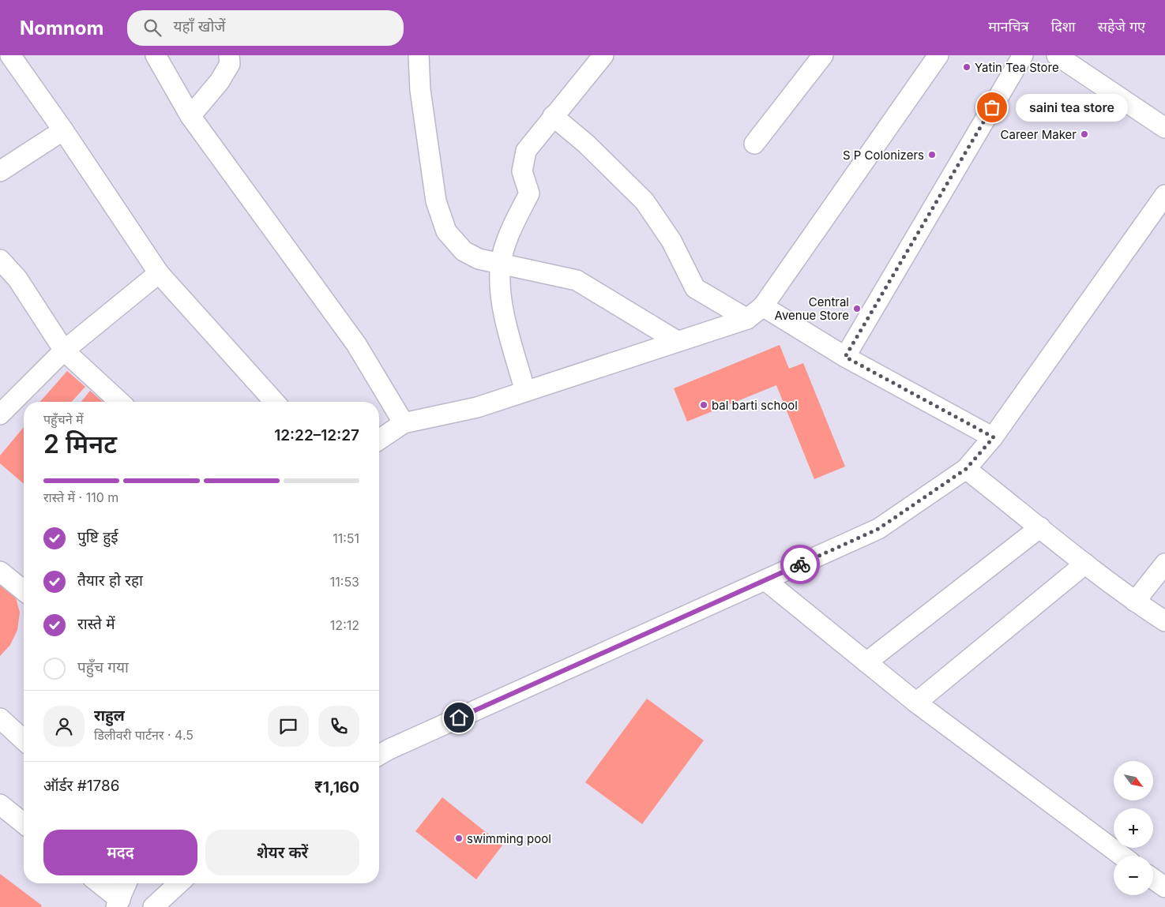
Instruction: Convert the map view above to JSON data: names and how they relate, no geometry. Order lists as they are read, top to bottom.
{
  "places": [
    "Yatin Tea Store",
    "saini tea store",
    "Career Maker",
    "S P Colonizers",
    "Central Avenue Store",
    "bal barti school",
    "swimming pool"
  ],
  "north": "bottom right",
  "page": {
    "header": "Nomnom",
    "search": "यहाँ खोजें",
    "nav": ["मानचित्र", "दिशा", "सहेजे गए"],
    "bubble": "saini tea store",
    "heading": ["2 मिनट", "पहुँचने में", "12:22–12:27"],
    "panel": [
      "राहुल",
      "डिलीवरी पार्टनर · 4.5",
      "ऑर्डर #1786",
      "₹1,160"
    ],
    "bar": "रास्ते में · 110 m",
    "list": [
      ["पुष्टि हुई", "11:51"],
      ["तैयार हो रहा", "11:53"],
      ["रास्ते में", "12:12"],
      "पहुँच गया"
    ],
    "map_buttons": ["+", "−"],
    "buttons": ["मदद", "शेयर करें"]
  }
}
